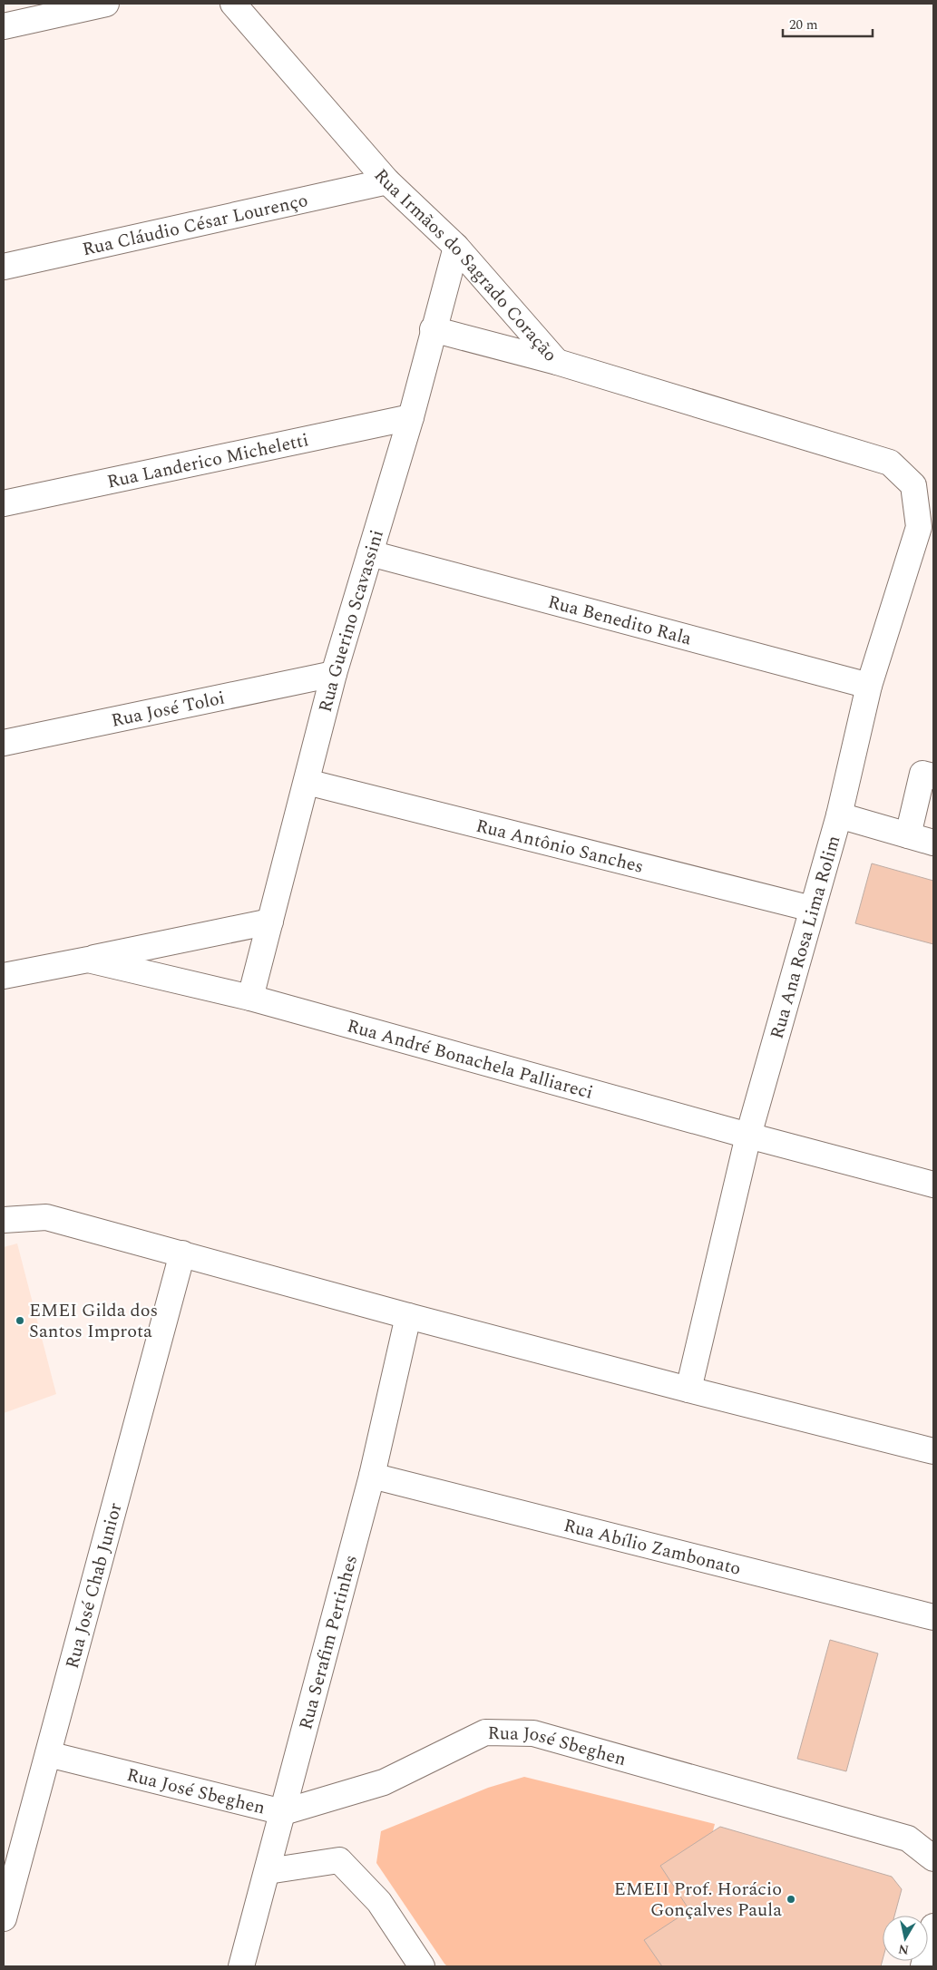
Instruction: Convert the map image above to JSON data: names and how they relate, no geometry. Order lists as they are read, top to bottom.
{
  "streets": {
    "street": [
      "Rua Cláudio César Lourenço",
      "Rua Irmãos do Sagrado Coração",
      "Rua Landerico Micheletti",
      "Rua Benedito Rala",
      "Rua Guerino Scavassini",
      "Rua José Toloi",
      "Rua Antônio Sanches",
      "Rua Ana Rosa Lima Rolim",
      "Rua André Bonachela Palliareci",
      "Rua Abílio Zambonato",
      "Rua José Chab Junior",
      "Rua Serafim Pertinhes",
      "Rua José Sbeghen"
    ]
  },
  "crossings": [
    ["Rua Cláudio César Lourenço", "Rua Irmãos do Sagrado Coração"],
    ["Rua Irmãos do Sagrado Coração", "Rua Guerino Scavassini"],
    ["Rua Irmãos do Sagrado Coração", "Rua Ana Rosa Lima Rolim"],
    ["Rua Landerico Micheletti", "Rua Guerino Scavassini"],
    ["Rua Benedito Rala", "Rua Guerino Scavassini"],
    ["Rua Benedito Rala", "Rua Ana Rosa Lima Rolim"],
    ["Rua Guerino Scavassini", "Rua José Toloi"],
    ["Rua Guerino Scavassini", "Rua Antônio Sanches"],
    ["Rua Guerino Scavassini", "Rua André Bonachela Palliareci"],
    ["Rua Antônio Sanches", "Rua Ana Rosa Lima Rolim"],
    ["Rua Ana Rosa Lima Rolim", "Rua André Bonachela Palliareci"],
    ["Rua Abílio Zambonato", "Rua Serafim Pertinhes"],
    ["Rua José Chab Junior", "Rua José Sbeghen"],
    ["Rua Serafim Pertinhes", "Rua José Sbeghen"]
  ],
  "places": ["EMEI Gilda dos Santos Improta", "EMEII Prof. Horácio Gonçalves Paula"],
  "scale_bar": "20 m",
  "north": "bottom"
}
